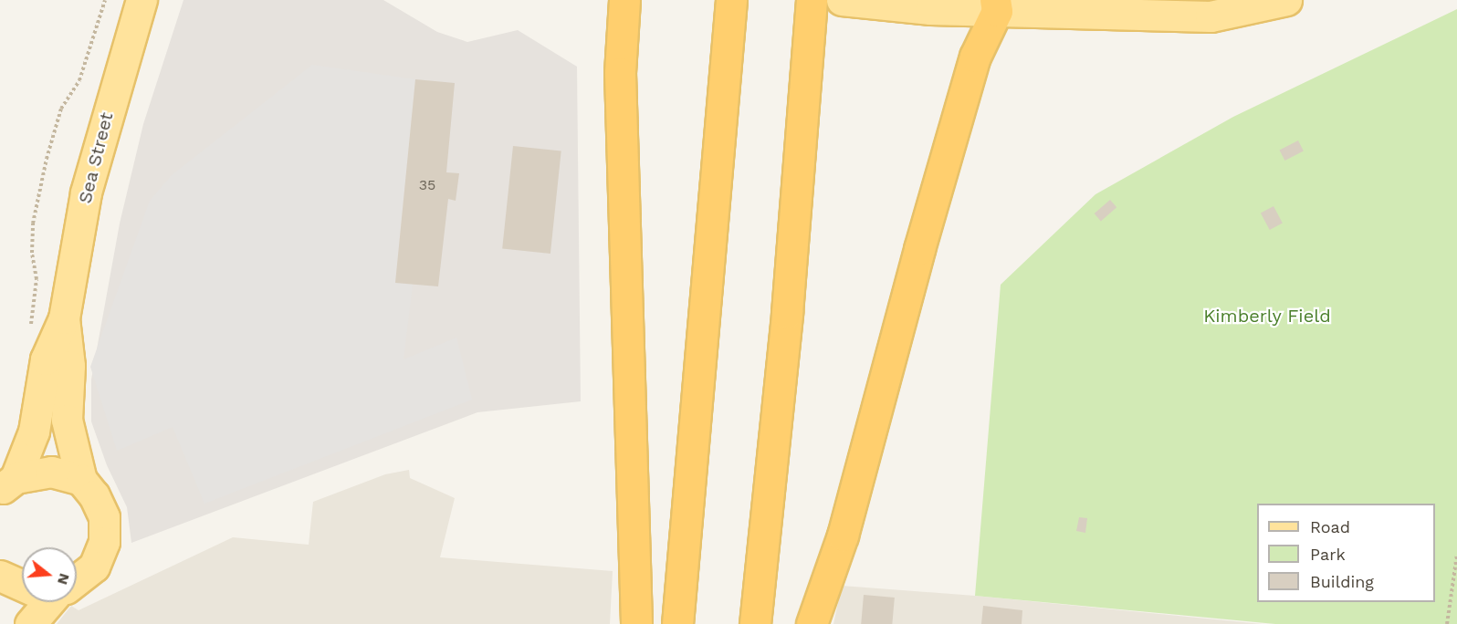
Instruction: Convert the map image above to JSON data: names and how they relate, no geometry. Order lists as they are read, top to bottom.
{
  "streets": {
    "main road": ["Sea Street"]
  },
  "parks": ["Kimberly Field"],
  "house_numbers": ["35"],
  "legend": ["Road", "Park", "Building"],
  "north": "right"
}
